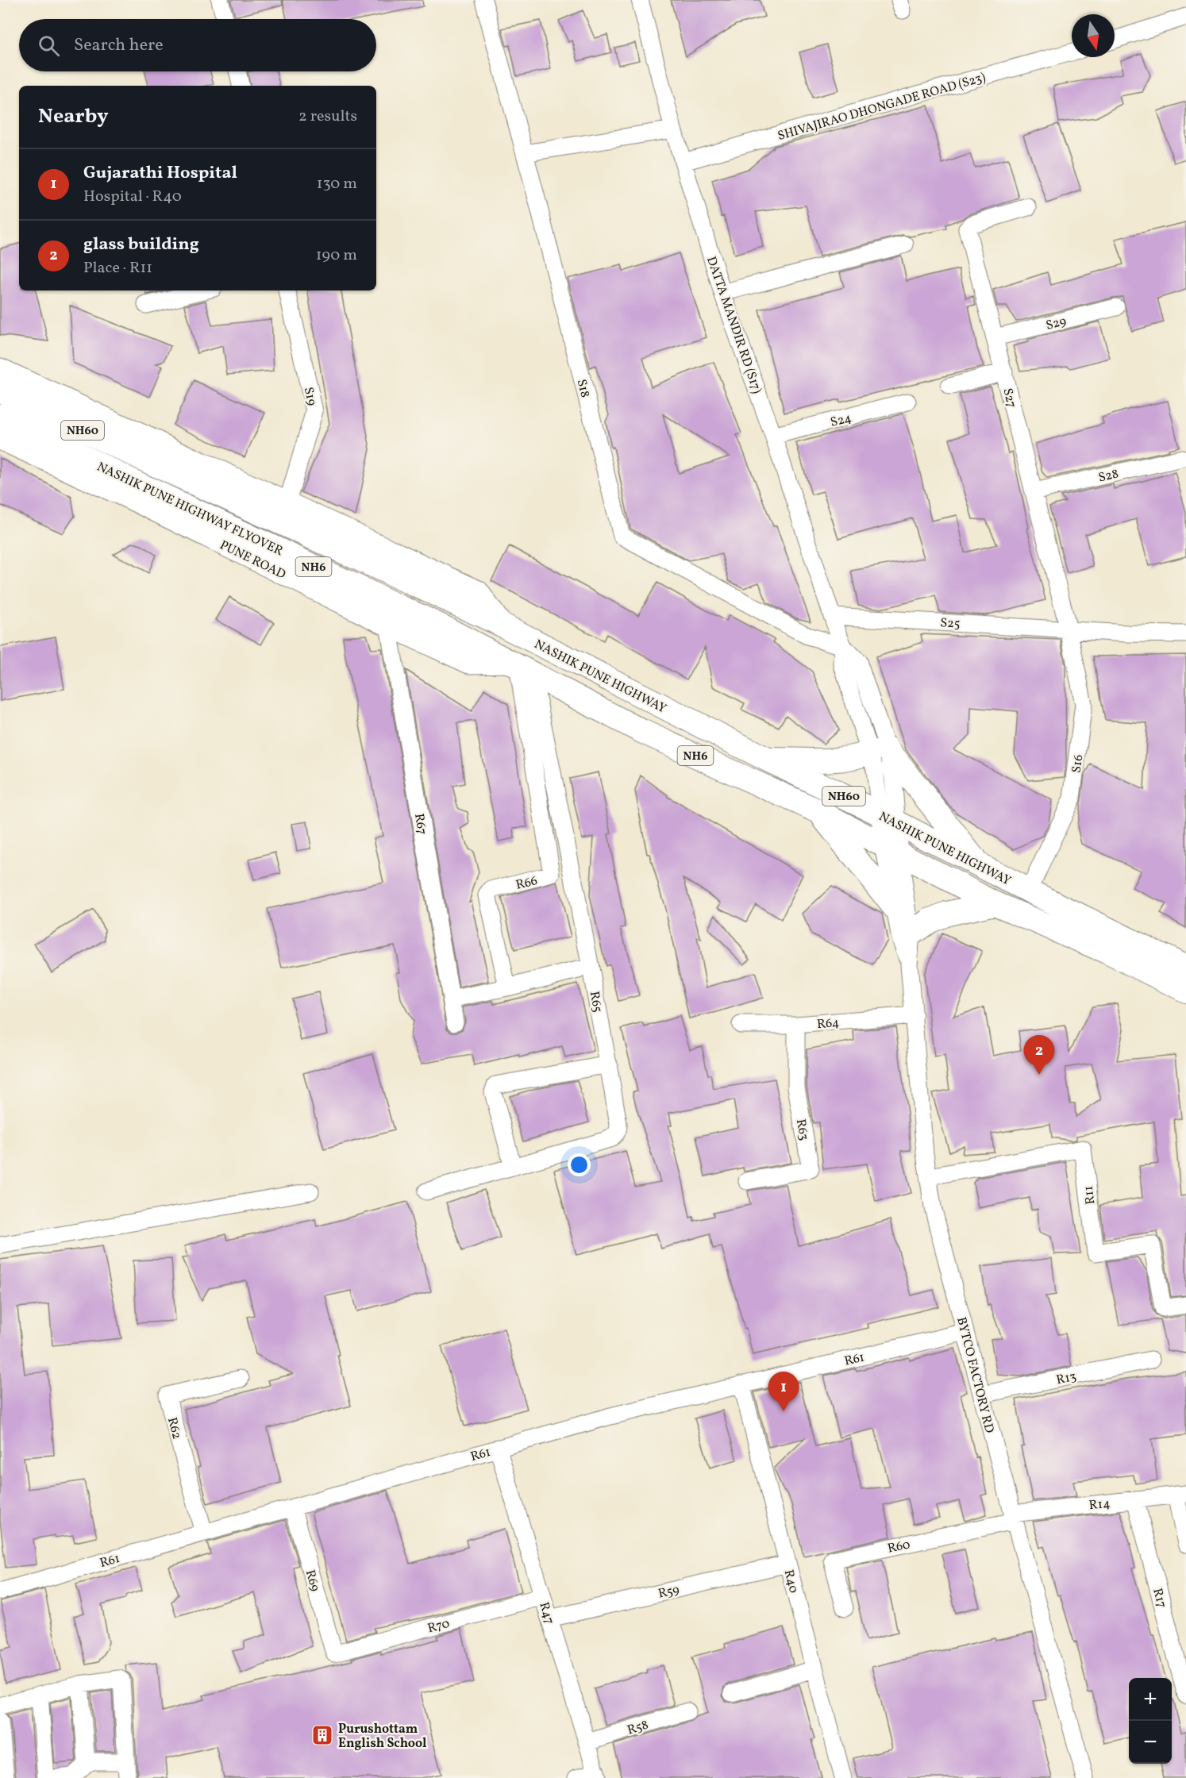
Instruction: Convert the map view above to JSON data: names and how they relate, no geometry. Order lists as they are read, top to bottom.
{
  "streets": {
    "highway": [
      "NH60",
      "NASHIK PUNE HIGHWAY FLYOVER",
      "NH6",
      "NASHIK PUNE HIGHWAY"
    ],
    "main road": ["PUNE ROAD"],
    "street": [
      "SHIVAJIRAO DHONGADE ROAD (S23)",
      "S29",
      "DATTA MANDIR RD (S17)",
      "S18",
      "S19",
      "S27",
      "S24",
      "S28",
      "S25",
      "S16",
      "R67",
      "R66",
      "R65",
      "R64",
      "R63",
      "R11",
      "R61",
      "BYTCO FACTORY RD",
      "R13",
      "R62",
      "R14",
      "R60",
      "R69",
      "R40",
      "R59",
      "R17",
      "R47",
      "R70",
      "R58"
    ]
  },
  "crossings": [
    ["SHIVAJIRAO DHONGADE ROAD (S23)", "DATTA MANDIR RD (S17)"],
    ["S29", "S27"],
    ["DATTA MANDIR RD (S17)", "S18"],
    ["DATTA MANDIR RD (S17)", "S24"],
    ["DATTA MANDIR RD (S17)", "S25"],
    ["DATTA MANDIR RD (S17)", "NASHIK PUNE HIGHWAY"],
    ["DATTA MANDIR RD (S17)", "BYTCO FACTORY RD"],
    ["S27", "S28"],
    ["S27", "S25"],
    ["S27", "S16"],
    ["NASHIK PUNE HIGHWAY FLYOVER", "PUNE ROAD"],
    ["NASHIK PUNE HIGHWAY FLYOVER", "NASHIK PUNE HIGHWAY"],
    ["NASHIK PUNE HIGHWAY FLYOVER", "R66"],
    ["NASHIK PUNE HIGHWAY FLYOVER", "R65"],
    ["PUNE ROAD", "NASHIK PUNE HIGHWAY"],
    ["PUNE ROAD", "R67"],
    ["PUNE ROAD", "R66"],
    ["PUNE ROAD", "R65"],
    ["S25", "S16"],
    ["NASHIK PUNE HIGHWAY", "S16"],
    ["NASHIK PUNE HIGHWAY", "R66"],
    ["NASHIK PUNE HIGHWAY", "R65"],
    ["NASHIK PUNE HIGHWAY", "BYTCO FACTORY RD"],
    ["R66", "R65"],
    ["R64", "R63"],
    ["R64", "BYTCO FACTORY RD"],
    ["R11", "BYTCO FACTORY RD"],
    ["R61", "BYTCO FACTORY RD"],
    ["R61", "R62"],
    ["R61", "R69"],
    ["R61", "R40"],
    ["R61", "R47"],
    ["BYTCO FACTORY RD", "R13"],
    ["BYTCO FACTORY RD", "R14"],
    ["BYTCO FACTORY RD", "R60"],
    ["R14", "R60"],
    ["R14", "R17"],
    ["R69", "R70"],
    ["R40", "R59"],
    ["R59", "R47"],
    ["R47", "R70"],
    ["R47", "R58"]
  ],
  "places": {
    "building": ["Purushottam English School"]
  },
  "north": "bottom",
  "page": {
    "search": "Search here",
    "heading": ["Nearby", "2 results"],
    "list": [
      {
        "mark": "1",
        "name": "Gujarathi Hospital",
        "note": "Hospital · R40",
        "value": "130 m"
      },
      {
        "mark": "2",
        "name": "glass building",
        "note": "Place · R11",
        "value": "190 m"
      }
    ],
    "pins": ["2", "1"],
    "map_buttons": ["+", "−"]
  }
}
